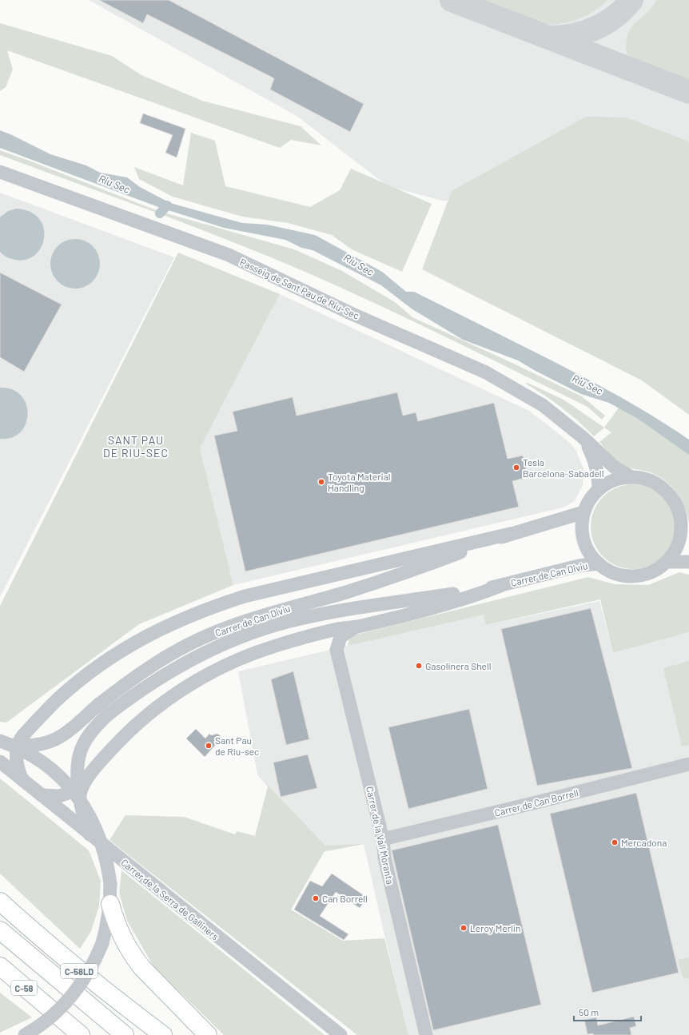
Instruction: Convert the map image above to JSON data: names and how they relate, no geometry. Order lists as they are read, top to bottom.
{
  "streets": {
    "highway": ["C-58LD", "C-58"],
    "street": [
      "Passeig de Sant Pau de Riu-Sec",
      "Carrer de Can Diviu",
      "Carrer de Can Borrell",
      "Carrer de la Vall Moranta",
      "Carrer de la Serra de Galliners"
    ]
  },
  "crossings": [
    ["Passeig de Sant Pau de Riu-Sec", "Carrer de Can Diviu"],
    ["Carrer de Can Diviu", "Carrer de la Vall Moranta"],
    ["Carrer de Can Diviu", "Carrer de la Serra de Galliners"],
    ["Carrer de Can Borrell", "Carrer de la Vall Moranta"]
  ],
  "districts": ["SANT PAU DE RIU-SEC"],
  "water": ["Riu Sec"],
  "places": [
    "Tesla Barcelona-Sabadell",
    "Toyota Material Handling",
    "Gasolinera Shell",
    "Sant Pau de Riu-sec",
    "Mercadona",
    "Can Borrell",
    "Leroy Merlin"
  ],
  "scale_bar": "50 m"
}
